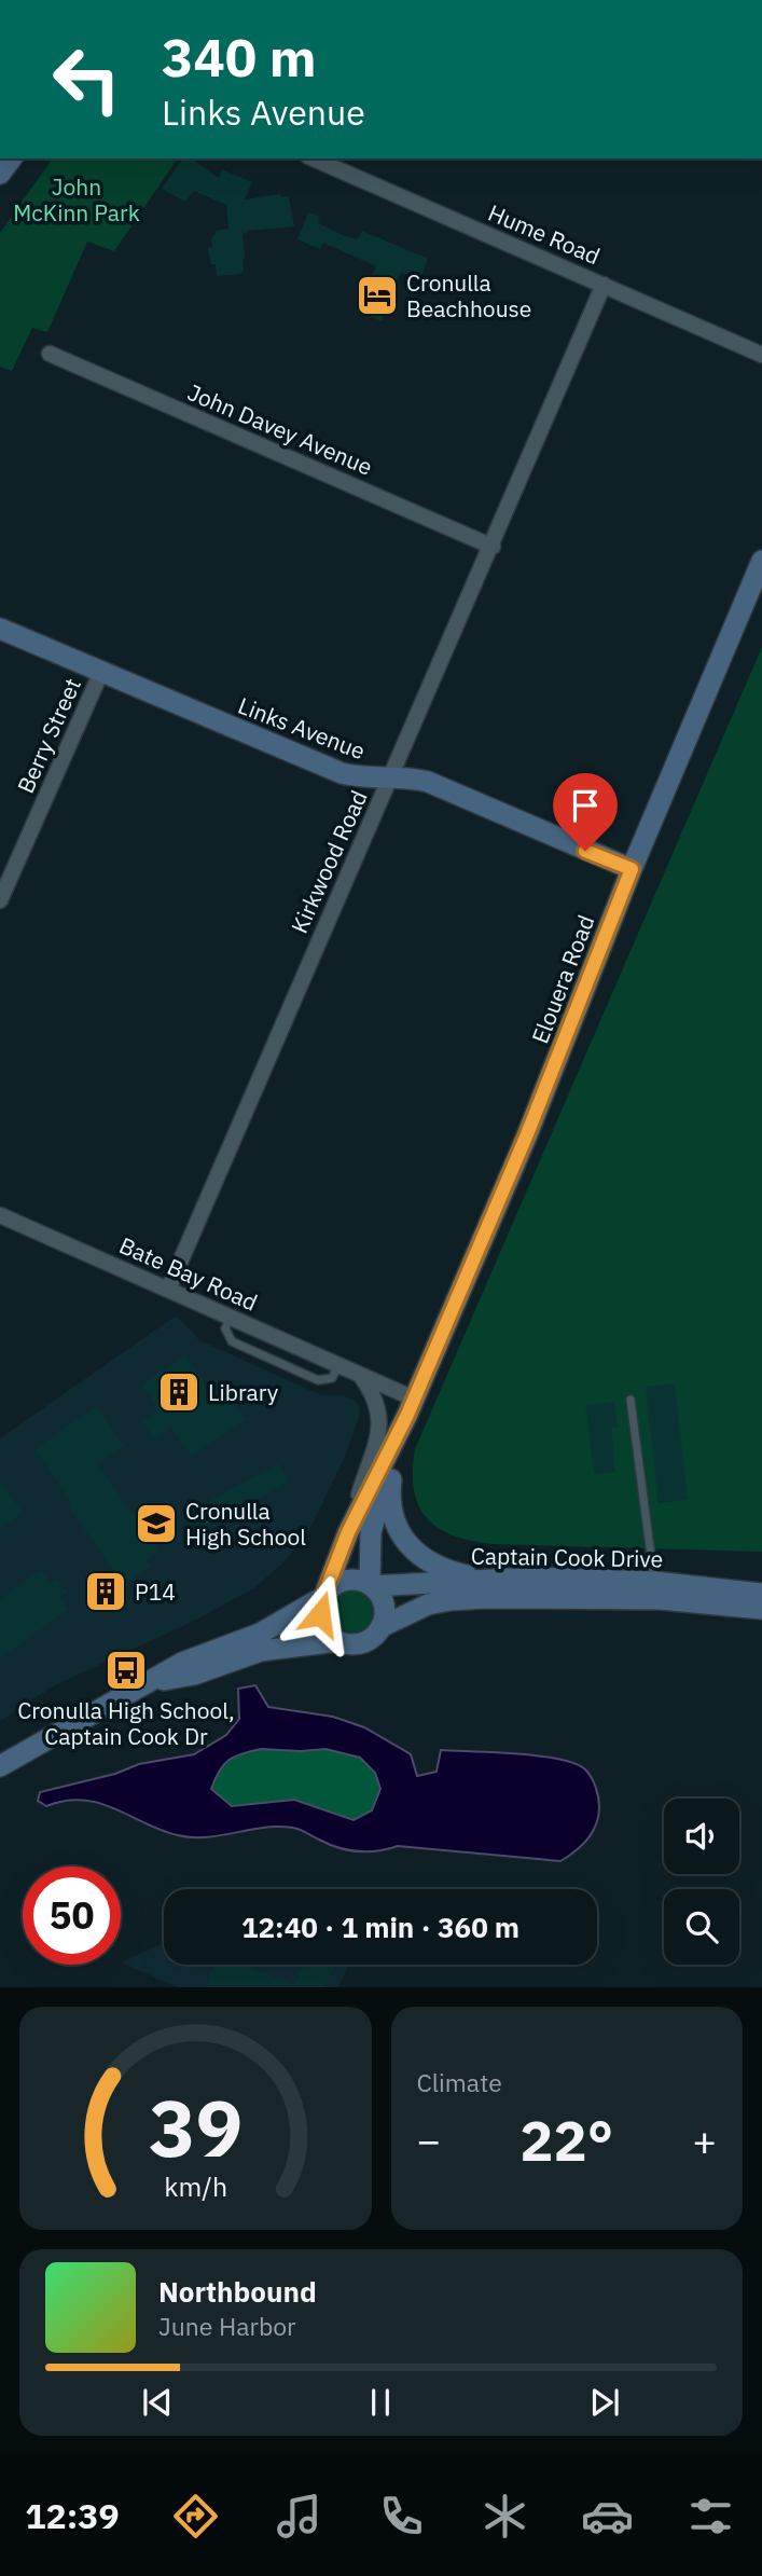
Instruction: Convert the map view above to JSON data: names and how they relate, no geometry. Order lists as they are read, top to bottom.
{
  "streets": {
    "street": [
      "Hume Road",
      "John Davey Avenue",
      "Links Avenue",
      "Berry Street",
      "Kirkwood Road",
      "Elouera Road",
      "Bate Bay Road",
      "Captain Cook Drive"
    ]
  },
  "crossings": [
    ["Hume Road", "Kirkwood Road"],
    ["John Davey Avenue", "Kirkwood Road"],
    ["Links Avenue", "Berry Street"],
    ["Links Avenue", "Kirkwood Road"],
    ["Links Avenue", "Elouera Road"],
    ["Kirkwood Road", "Bate Bay Road"],
    ["Elouera Road", "Bate Bay Road"],
    ["Elouera Road", "Captain Cook Drive"]
  ],
  "parks": ["John McKinn Park"],
  "places": {
    "hotel": ["Cronulla Beachhouse"],
    "building": ["Library", "P14"],
    "school or university": ["Cronulla High School"],
    "bus stop": ["Cronulla High School, Captain Cook Dr"]
  },
  "page": {
    "turn": ["340 m", "Links Avenue"],
    "limit": "50",
    "trip": "12:40 · 1 min · 360 m",
    "tile": "Climate",
    "heat": ["−", "22°", "+"],
    "song": ["Northbound", "June Harbor"],
    "tabs": "12:39",
    "gauge": ["39", "km/h"]
  }
}
